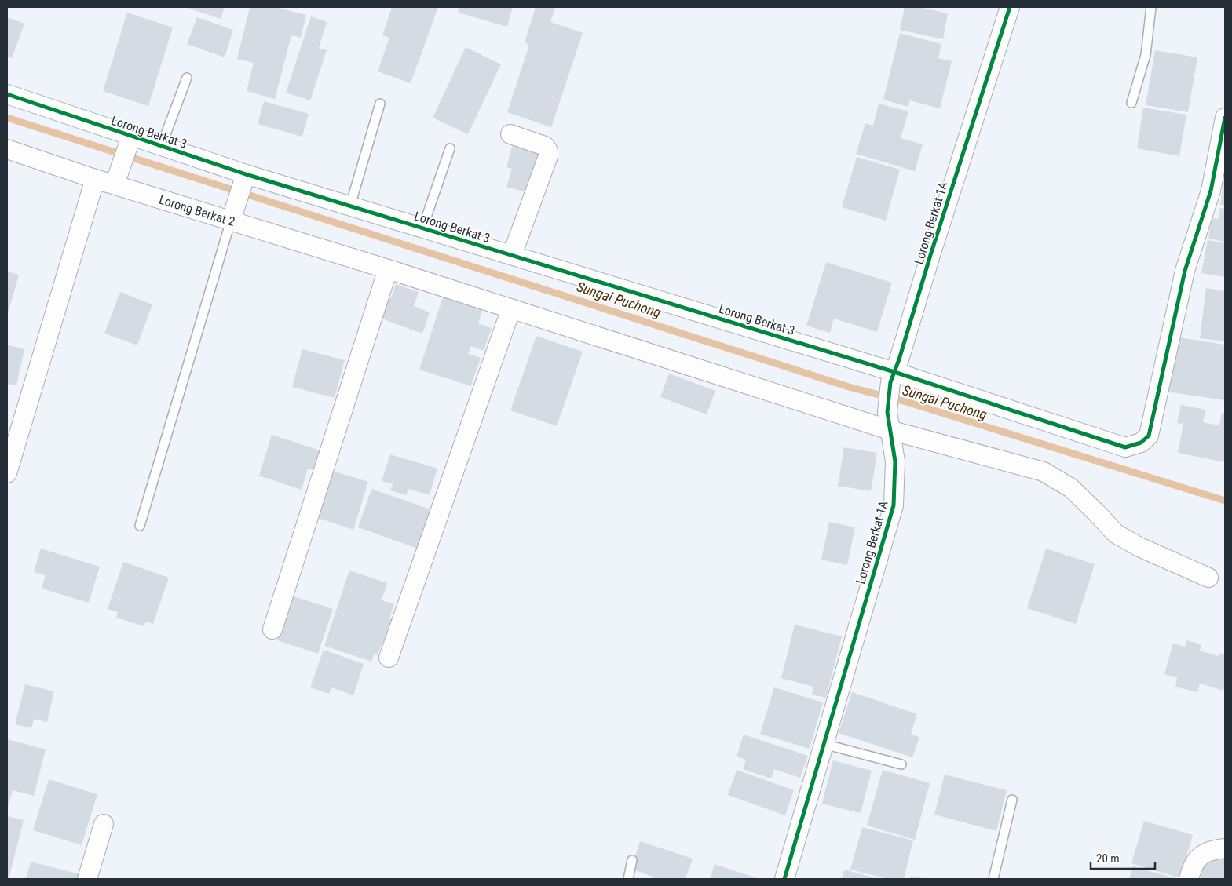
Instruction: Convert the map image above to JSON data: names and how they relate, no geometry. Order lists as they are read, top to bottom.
{
  "streets": {
    "street": ["Lorong Berkat 3", "Lorong Berkat 2", "Lorong Berkat 1A"]
  },
  "crossings": [
    ["Lorong Berkat 3", "Lorong Berkat 1A"],
    ["Lorong Berkat 2", "Lorong Berkat 1A"]
  ],
  "water": ["Sungai Puchong"],
  "scale_bar": "20 m"
}
